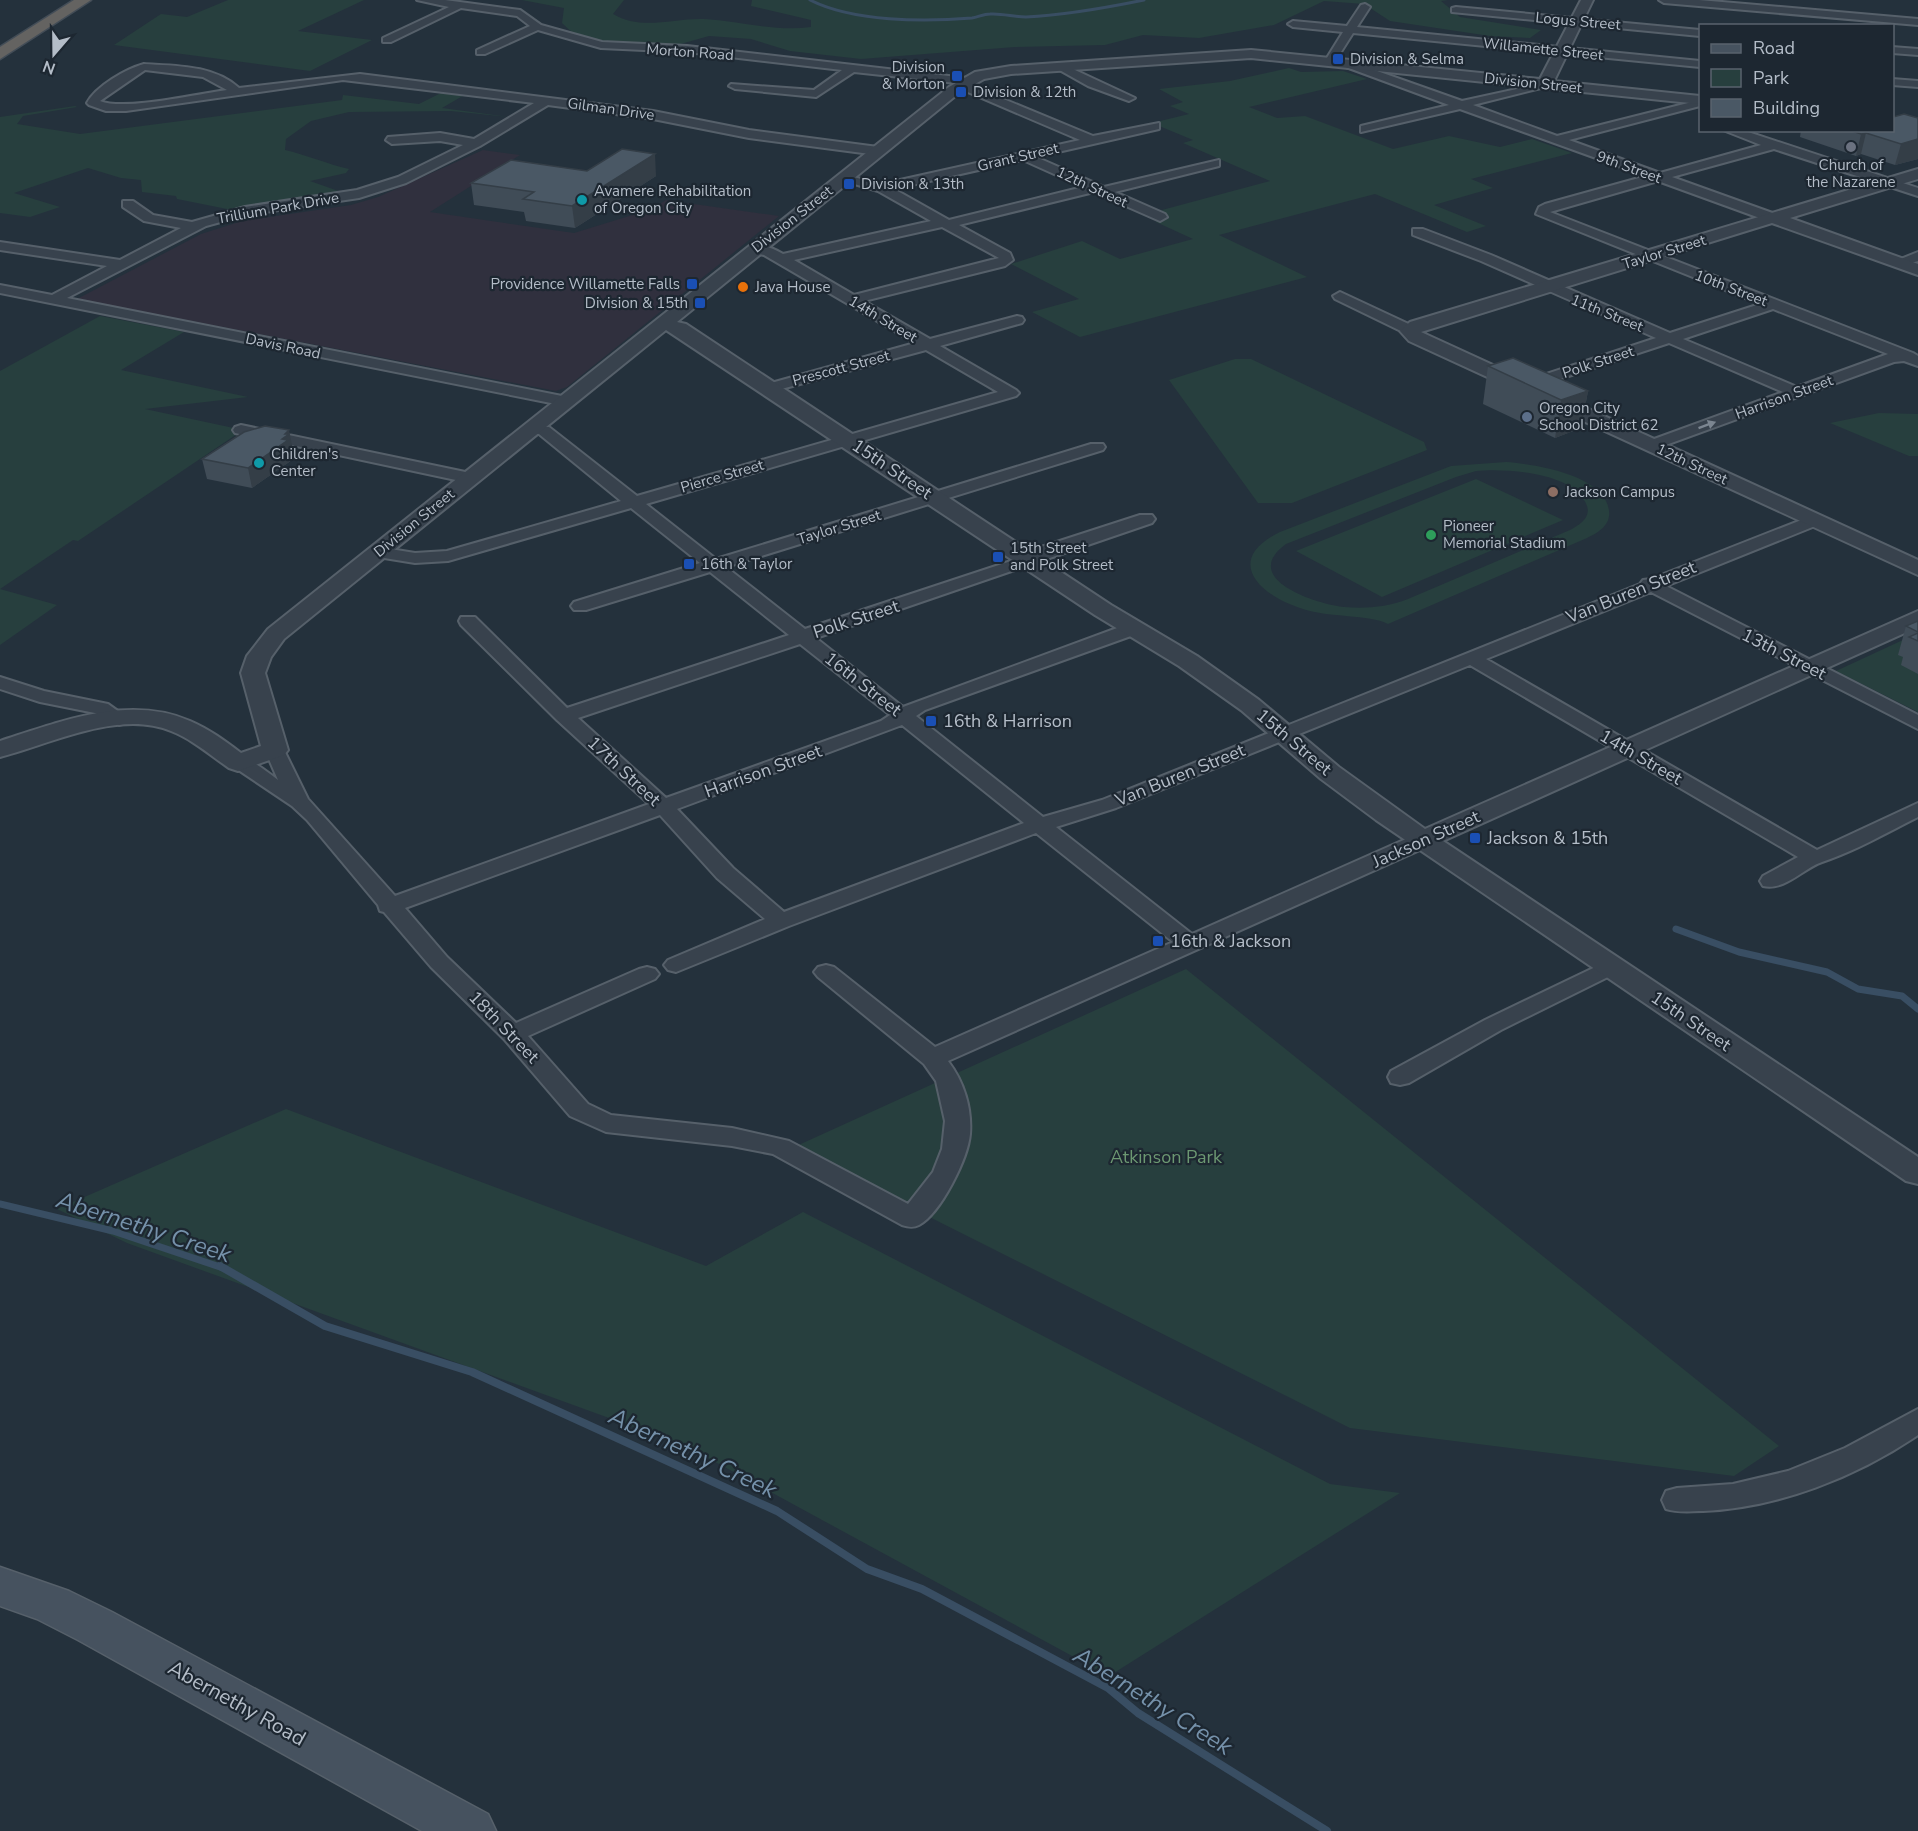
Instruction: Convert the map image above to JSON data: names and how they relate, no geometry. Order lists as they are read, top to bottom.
{
  "streets": {
    "main road": ["Abernethy Road"],
    "street": [
      "Logus Street",
      "Willamette Street",
      "Morton Road",
      "Division Street",
      "Gilman Drive",
      "Grant Street",
      "9th Street",
      "12th Street",
      "Trillium Park Drive",
      "Taylor Street",
      "10th Street",
      "11th Street",
      "14th Street",
      "Davis Road",
      "Polk Street",
      "Prescott Street",
      "Harrison Street",
      "15th Street",
      "Pierce Street",
      "Van Buren Street",
      "13th Street",
      "16th Street",
      "17th Street",
      "Jackson Street",
      "18th Street"
    ]
  },
  "crossings": [
    ["Morton Road", "Division Street"],
    ["Division Street", "Gilman Drive"],
    ["Division Street", "9th Street"],
    ["Division Street", "14th Street"],
    ["Division Street", "Davis Road"],
    ["Division Street", "15th Street"],
    ["Division Street", "Pierce Street"],
    ["Division Street", "16th Street"],
    ["Division Street", "18th Street"],
    ["Gilman Drive", "Trillium Park Drive"],
    ["Grant Street", "12th Street"],
    ["9th Street", "Taylor Street"],
    ["9th Street", "10th Street"],
    ["12th Street", "Taylor Street"],
    ["12th Street", "Polk Street"],
    ["12th Street", "Harrison Street"],
    ["12th Street", "Van Buren Street"],
    ["Trillium Park Drive", "Davis Road"],
    ["Taylor Street", "10th Street"],
    ["Taylor Street", "11th Street"],
    ["Taylor Street", "15th Street"],
    ["Taylor Street", "16th Street"],
    ["10th Street", "Polk Street"],
    ["10th Street", "Harrison Street"],
    ["11th Street", "Polk Street"],
    ["11th Street", "Harrison Street"],
    ["14th Street", "Prescott Street"],
    ["14th Street", "Pierce Street"],
    ["14th Street", "Van Buren Street"],
    ["14th Street", "Jackson Street"],
    ["Polk Street", "15th Street"],
    ["Polk Street", "16th Street"],
    ["Polk Street", "17th Street"],
    ["Prescott Street", "15th Street"],
    ["Harrison Street", "15th Street"],
    ["Harrison Street", "16th Street"],
    ["Harrison Street", "17th Street"],
    ["Harrison Street", "18th Street"],
    ["15th Street", "Pierce Street"],
    ["15th Street", "Van Buren Street"],
    ["15th Street", "Jackson Street"],
    ["Pierce Street", "16th Street"],
    ["Van Buren Street", "13th Street"],
    ["Van Buren Street", "16th Street"],
    ["Van Buren Street", "17th Street"],
    ["13th Street", "Jackson Street"],
    ["16th Street", "Jackson Street"],
    ["Jackson Street", "18th Street"]
  ],
  "water": ["Abernethy Creek"],
  "parks": ["Atkinson Park"],
  "places": {
    "transit": [
      "Division & Selma",
      "Division & Morton",
      "Division & 12th",
      "Division & 13th",
      "Providence Willamette Falls",
      "Division & 15th",
      "15th Street and Polk Street",
      "16th & Taylor",
      "16th & Harrison",
      "Jackson & 15th",
      "16th & Jackson"
    ],
    "other": [
      "Church of the Nazarene",
      "Avamere Rehabilitation of Oregon City",
      "Java House",
      "Oregon City School District 62",
      "Children's Center",
      "Jackson Campus",
      "Pioneer Memorial Stadium"
    ]
  },
  "legend": ["Road", "Park", "Building"],
  "north": "bottom"
}
